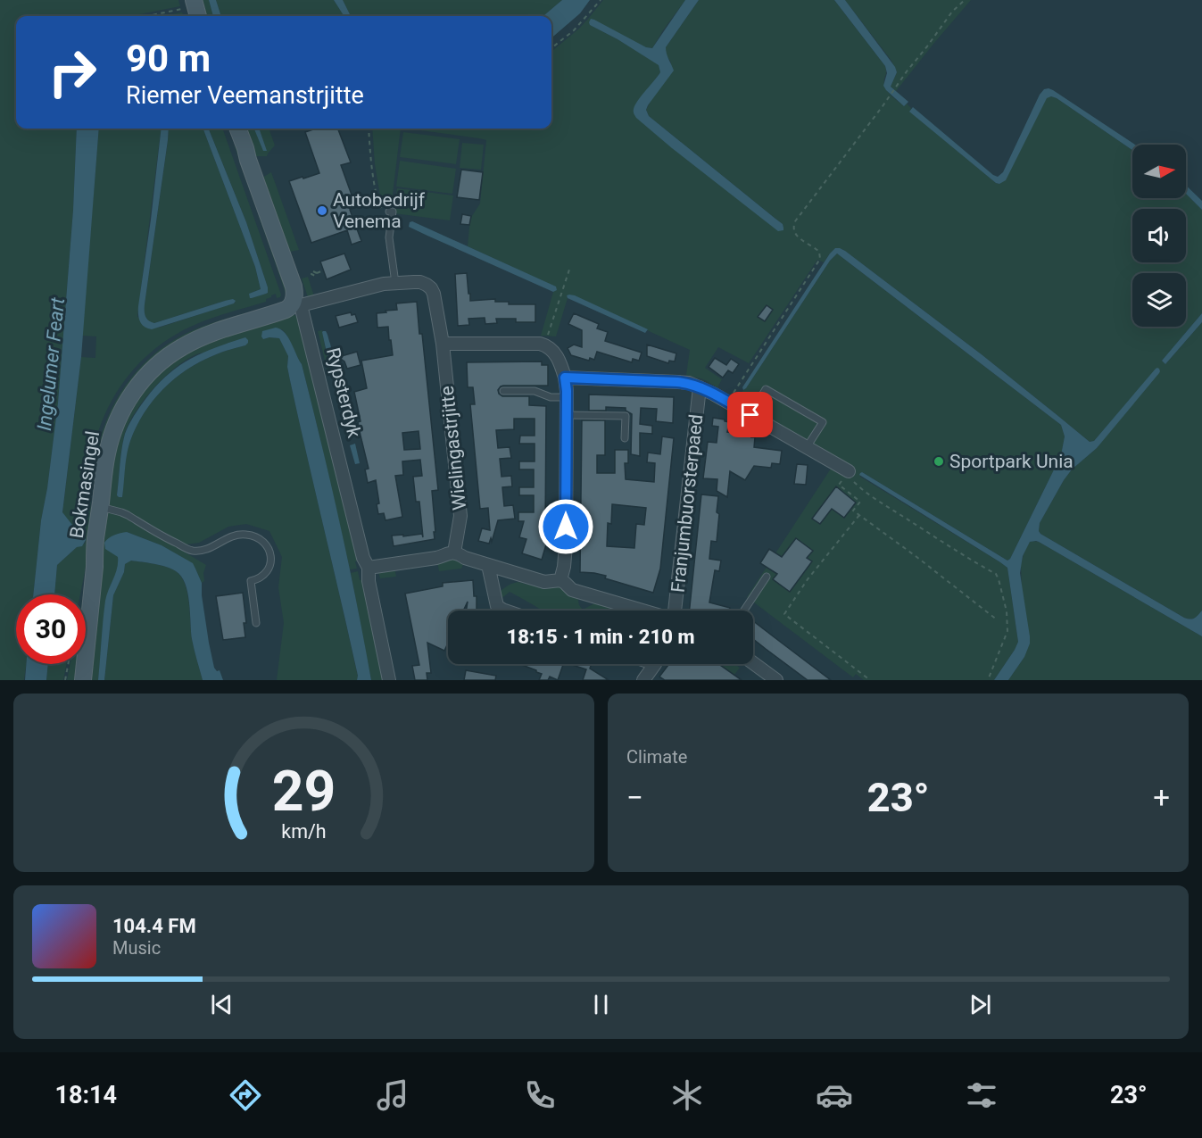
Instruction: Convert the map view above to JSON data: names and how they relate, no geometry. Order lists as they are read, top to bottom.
{
  "streets": {
    "street": [
      "Rypsterdyk",
      "Wielingastrjitte",
      "Bokmasingel",
      "Franjumbuorsterpaed"
    ]
  },
  "crossings": [
    ["Rypsterdyk", "Wielingastrjitte"],
    ["Rypsterdyk", "Bokmasingel"],
    ["Wielingastrjitte", "Bokmasingel"]
  ],
  "water": ["Ingelumer Feart"],
  "places": ["Autobedrijf Venema", "Sportpark Unia"],
  "north": "right",
  "page": {
    "turn": ["90 m", "Riemer Veemanstrjitte"],
    "limit": "30",
    "trip": "18:15 · 1 min · 210 m",
    "tile": "Climate",
    "heat": ["−", "23°", "+"],
    "song": ["104.4 FM", "Music"],
    "tabs": ["18:14", "23°"],
    "gauge": ["29", "km/h"]
  }
}
